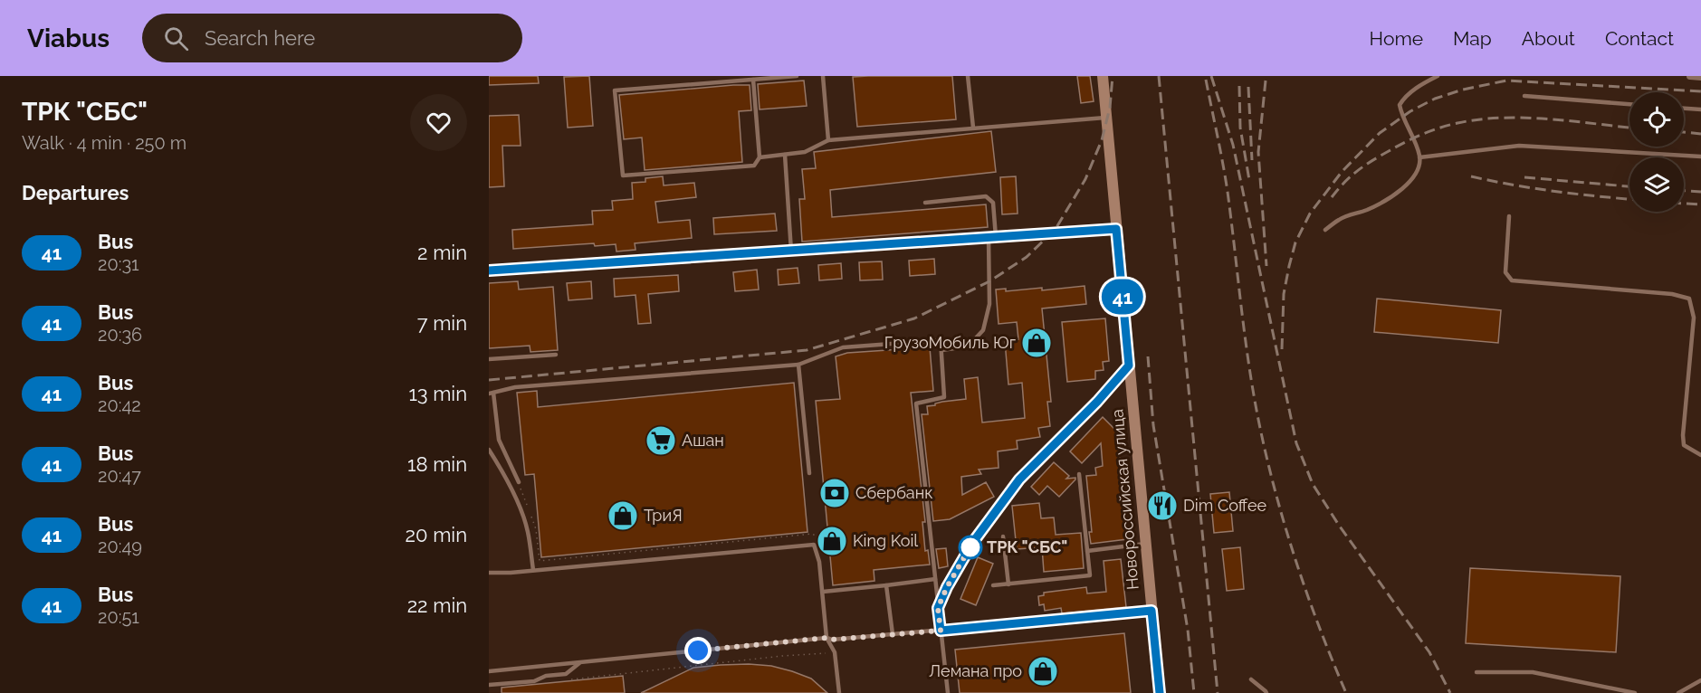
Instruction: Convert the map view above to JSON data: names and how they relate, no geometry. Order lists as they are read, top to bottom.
{
  "streets": {
    "main road": ["Новороссийская улица"]
  },
  "places": {
    "shop": [
      "ГрузоМобиль Юг",
      "ТриЯ",
      "King Koil",
      "Лемана про"
    ],
    "supermarket": ["Ашан"],
    "bank": ["Сбербанк"],
    "restaurant": ["Dim Coffee"],
    "other": ["ТРК \"СБС\""]
  },
  "lines": ["bus line 41"],
  "page": {
    "header": "Viabus",
    "search": "Search here",
    "nav": [
      "Home",
      "Map",
      "About",
      "Contact"
    ],
    "heading": [
      ["ТРК \"СБС\"", "Walk · 4 min · 250 m"],
      "Departures"
    ],
    "on_map": "41",
    "list": [
      {
        "mark": "41",
        "name": "Bus",
        "note": "20:31",
        "value": "2 min"
      },
      {
        "mark": "41",
        "name": "Bus",
        "note": "20:36",
        "value": "7 min"
      },
      {
        "mark": "41",
        "name": "Bus",
        "note": "20:42",
        "value": "13 min"
      },
      {
        "mark": "41",
        "name": "Bus",
        "note": "20:47",
        "value": "18 min"
      },
      {
        "mark": "41",
        "name": "Bus",
        "note": "20:49",
        "value": "20 min"
      },
      {
        "mark": "41",
        "name": "Bus",
        "note": "20:51",
        "value": "22 min"
      }
    ]
  }
}
